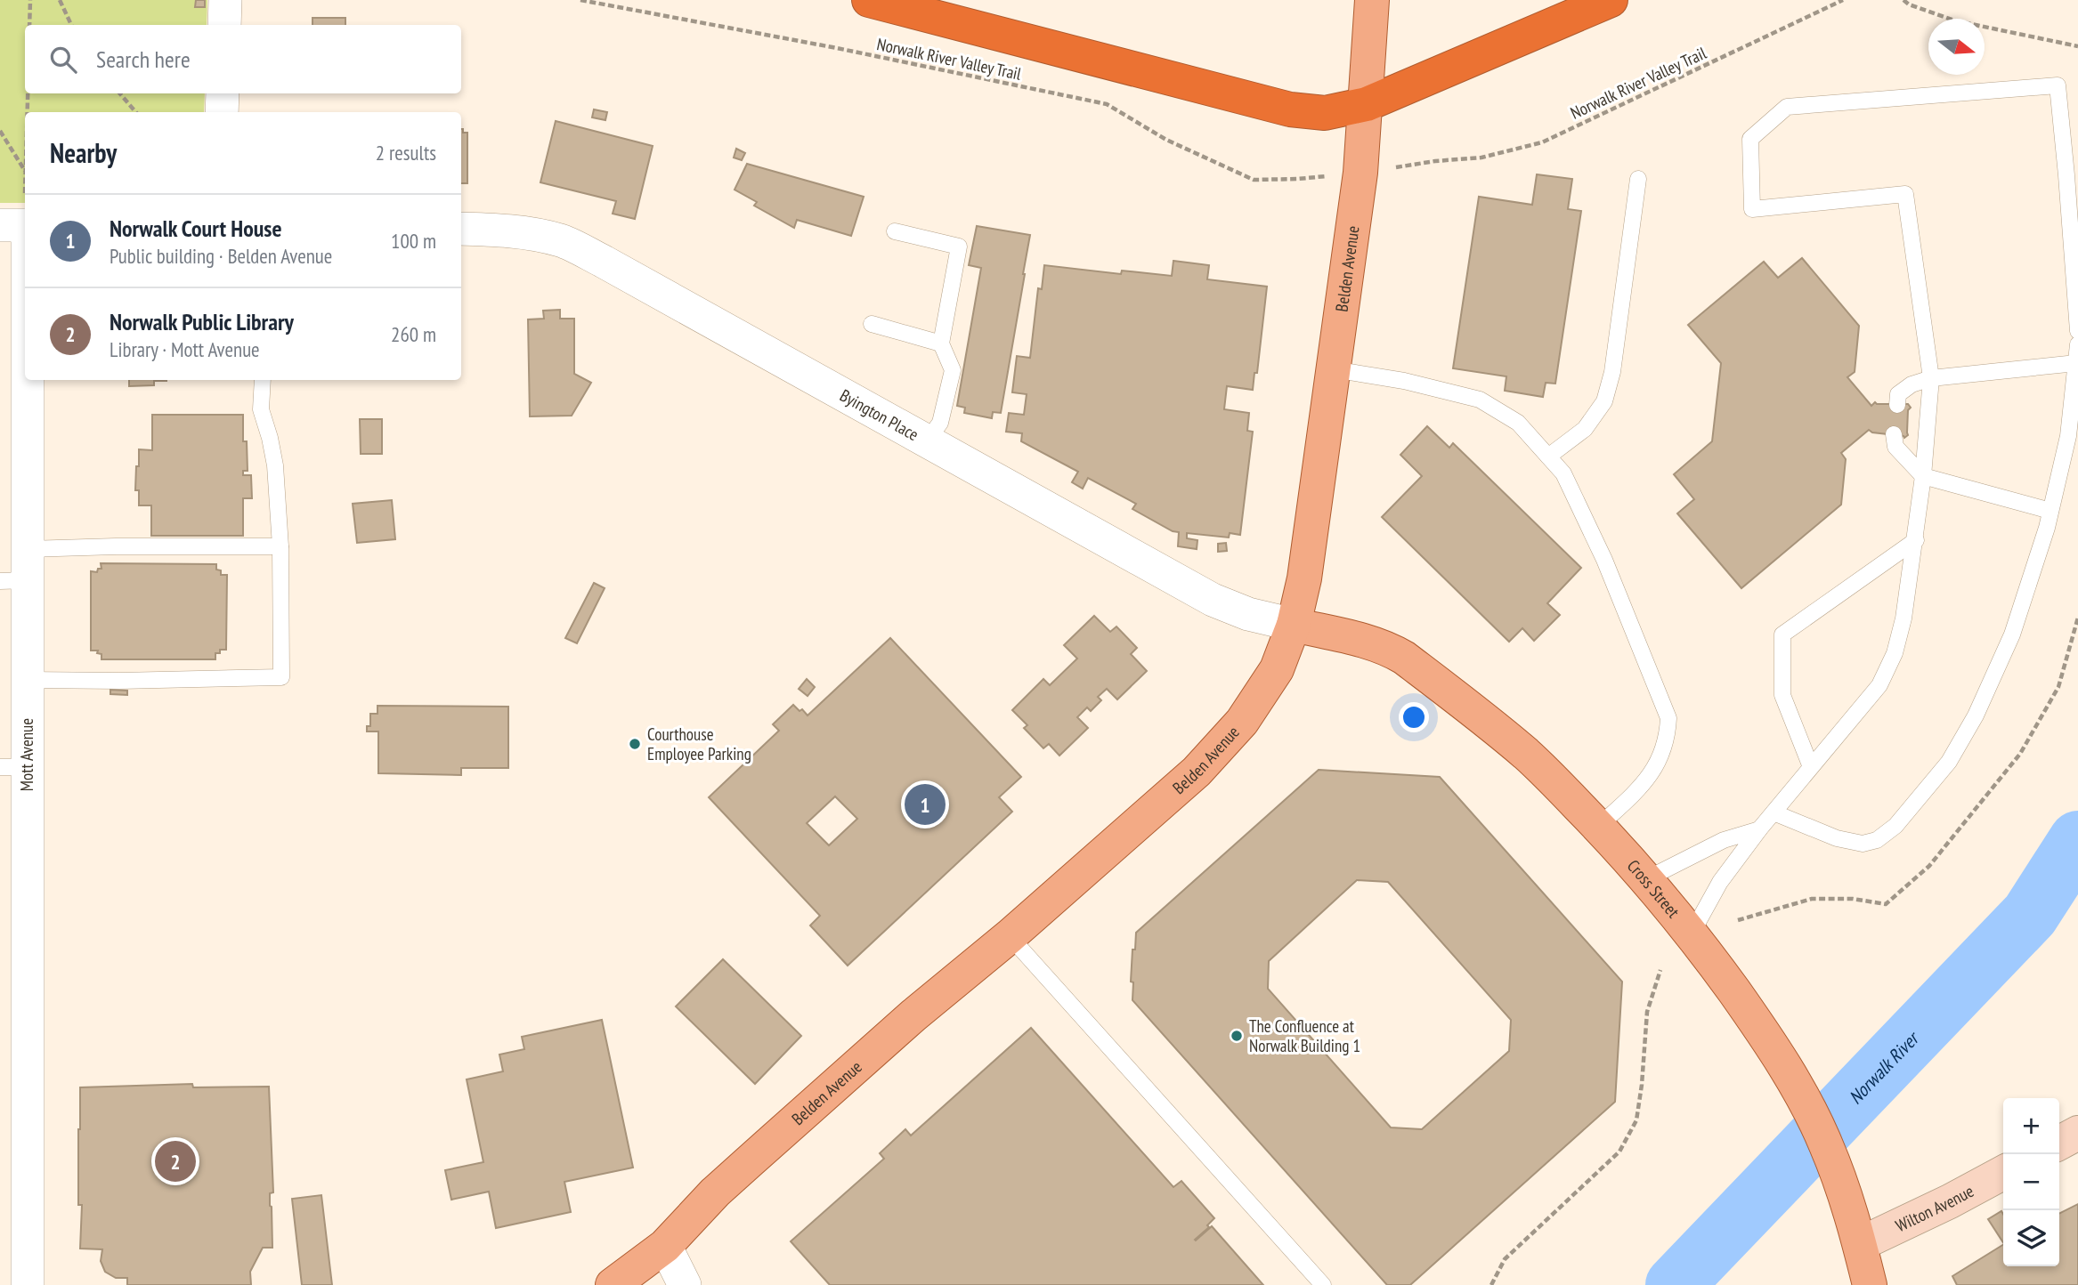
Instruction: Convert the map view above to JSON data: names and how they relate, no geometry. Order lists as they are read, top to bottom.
{
  "streets": {
    "main road": ["Belden Avenue", "Cross Street", "Wilton Avenue"],
    "street": ["Byington Place", "Mott Avenue"],
    "path": ["Norwalk River Valley Trail"]
  },
  "crossings": [
    ["Belden Avenue", "Byington Place"],
    ["Belden Avenue", "Cross Street"],
    ["Byington Place", "Cross Street"],
    ["Cross Street", "Wilton Avenue"]
  ],
  "water": ["Norwalk River"],
  "places": ["Courthouse Employee Parking", "The Confluence at Norwalk Building 1"],
  "north": "right",
  "page": {
    "search": "Search here",
    "heading": ["Nearby", "2 results"],
    "list": [
      {
        "mark": "1",
        "name": "Norwalk Court House",
        "note": "Public building · Belden Avenue",
        "value": "100 m"
      },
      {
        "mark": "2",
        "name": "Norwalk Public Library",
        "note": "Library · Mott Avenue",
        "value": "260 m"
      }
    ],
    "pins": ["1", "2"],
    "map_buttons": ["+", "−"]
  }
}
